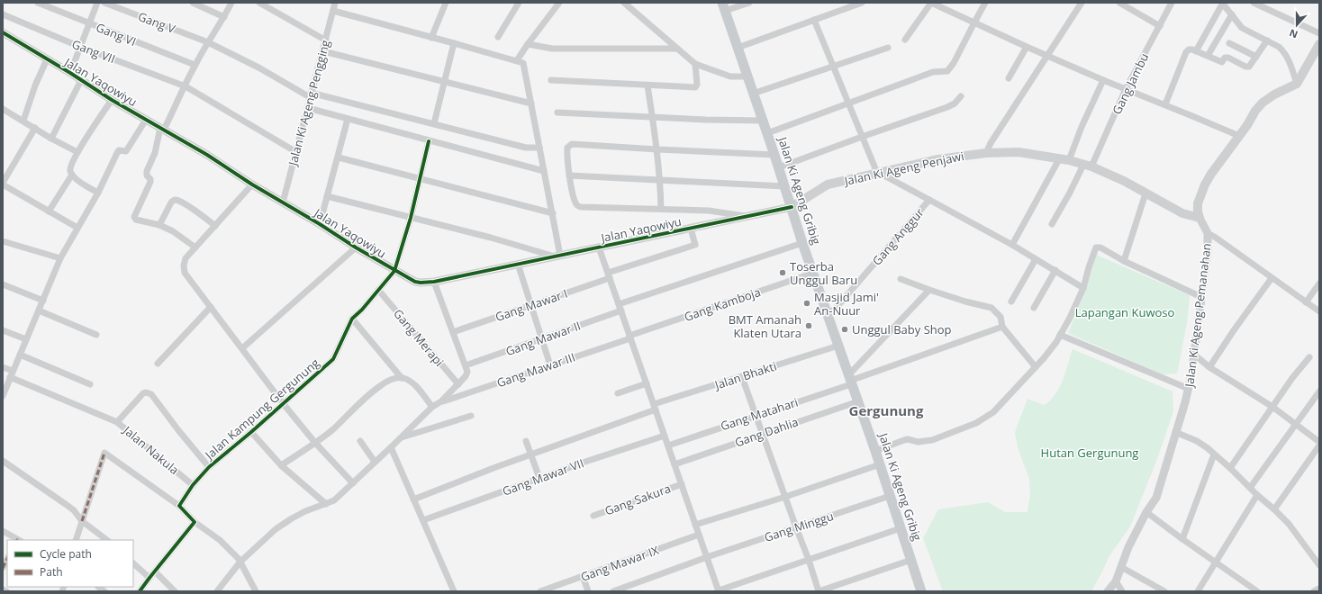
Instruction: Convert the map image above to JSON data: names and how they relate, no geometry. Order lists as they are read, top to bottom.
{
  "streets": {
    "main road": ["Jalan Ki Ageng Penjawi", "Jalan Ki Ageng Gribig"],
    "street": [
      "Gang V",
      "Gang VI",
      "Gang VII",
      "Jalan Yaqowiyu",
      "Gang Jambu",
      "Jalan Ki Ageng Pengging",
      "Gang Anggur",
      "Gang Kamboja",
      "Gang Mawar I",
      "Jalan Ki Ageng Pemanahan",
      "Gang Merapi",
      "Gang Mawar II",
      "Gang Mawar III",
      "Jalan Bhakti",
      "Jalan Kampung Gergunung",
      "Gang Matahari",
      "Gang Dahlia",
      "Jalan Nakula",
      "Gang Mawar VII",
      "Gang Sakura",
      "Gang Minggu",
      "Gang Mawar IX"
    ]
  },
  "crossings": [
    ["Gang V", "Jalan Ki Ageng Pengging"],
    ["Gang VII", "Jalan Ki Ageng Pengging"],
    ["Jalan Yaqowiyu", "Jalan Ki Ageng Pengging"],
    ["Jalan Yaqowiyu", "Jalan Ki Ageng Penjawi"],
    ["Jalan Yaqowiyu", "Jalan Ki Ageng Gribig"],
    ["Jalan Yaqowiyu", "Gang Mawar I"],
    ["Jalan Yaqowiyu", "Jalan Kampung Gergunung"],
    ["Gang Jambu", "Jalan Ki Ageng Penjawi"],
    ["Jalan Ki Ageng Penjawi", "Jalan Ki Ageng Gribig"],
    ["Jalan Ki Ageng Penjawi", "Gang Anggur"],
    ["Jalan Ki Ageng Penjawi", "Jalan Ki Ageng Pemanahan"],
    ["Jalan Ki Ageng Gribig", "Gang Anggur"],
    ["Jalan Ki Ageng Gribig", "Gang Kamboja"],
    ["Jalan Ki Ageng Gribig", "Gang Mawar II"],
    ["Jalan Ki Ageng Gribig", "Jalan Bhakti"],
    ["Jalan Ki Ageng Gribig", "Gang Matahari"],
    ["Jalan Ki Ageng Gribig", "Gang Dahlia"],
    ["Jalan Ki Ageng Gribig", "Gang Minggu"],
    ["Gang Kamboja", "Gang Mawar III"],
    ["Gang Merapi", "Jalan Kampung Gergunung"],
    ["Jalan Kampung Gergunung", "Jalan Nakula"]
  ],
  "districts": ["Gergunung"],
  "parks": ["Lapangan Kuwoso", "Hutan Gergunung"],
  "places": [
    "Toserba Unggul Baru",
    "Masjid Jami' An-Nuur",
    "BMT Amanah Klaten Utara",
    "Unggul Baby Shop"
  ],
  "legend": ["Cycle path", "Path"],
  "north": "bottom"
}
